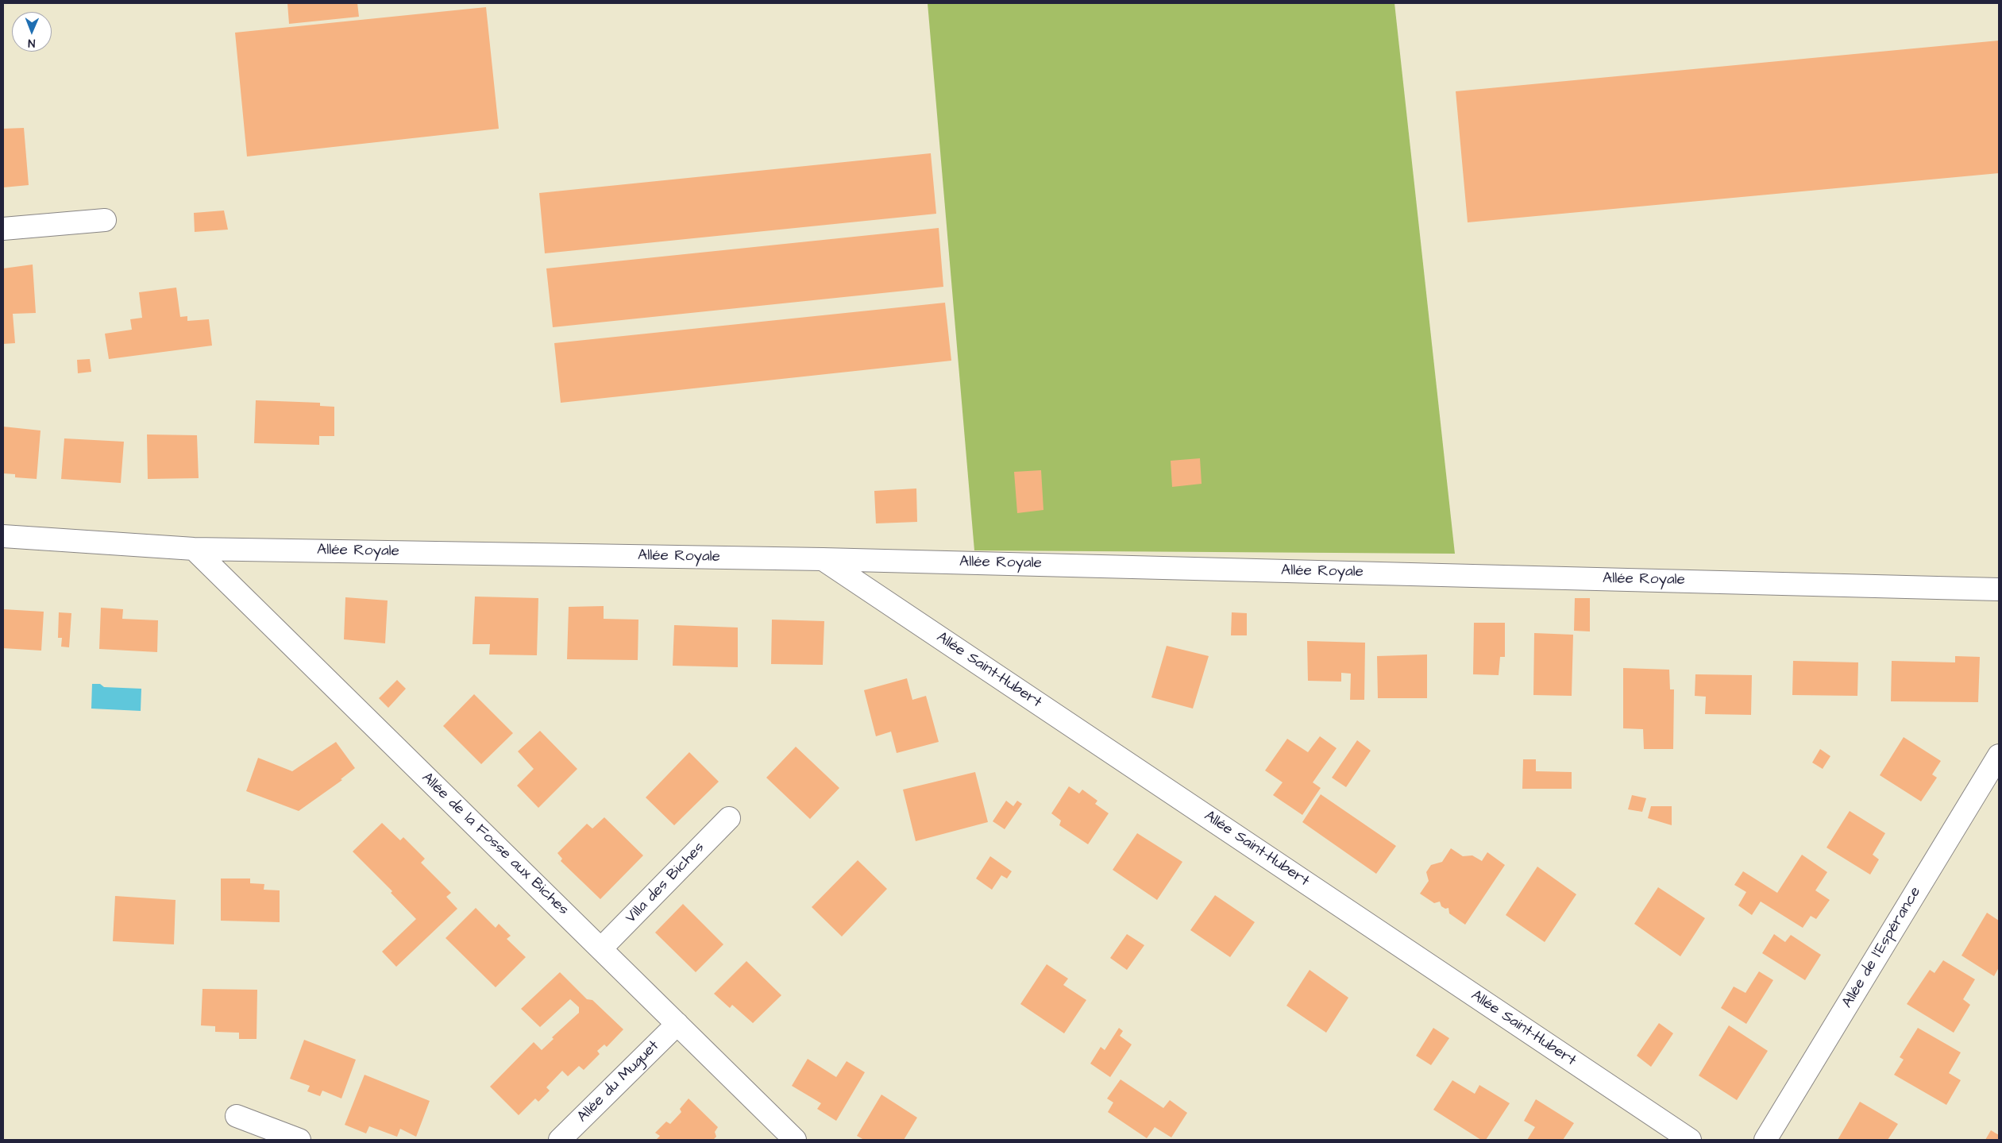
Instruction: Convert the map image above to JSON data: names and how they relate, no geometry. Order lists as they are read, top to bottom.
{
  "streets": {
    "street": [
      "Allée Royale",
      "Allée Saint-Hubert",
      "Allée de la Fosse aux Biches",
      "Villa des Biches",
      "Allée de l'Espérance",
      "Allée du Muguet"
    ]
  },
  "crossings": [
    ["Allée Royale", "Allée Saint-Hubert"],
    ["Allée Royale", "Allée de la Fosse aux Biches"],
    ["Allée de la Fosse aux Biches", "Villa des Biches"],
    ["Allée de la Fosse aux Biches", "Allée du Muguet"]
  ],
  "north": "bottom"
}
